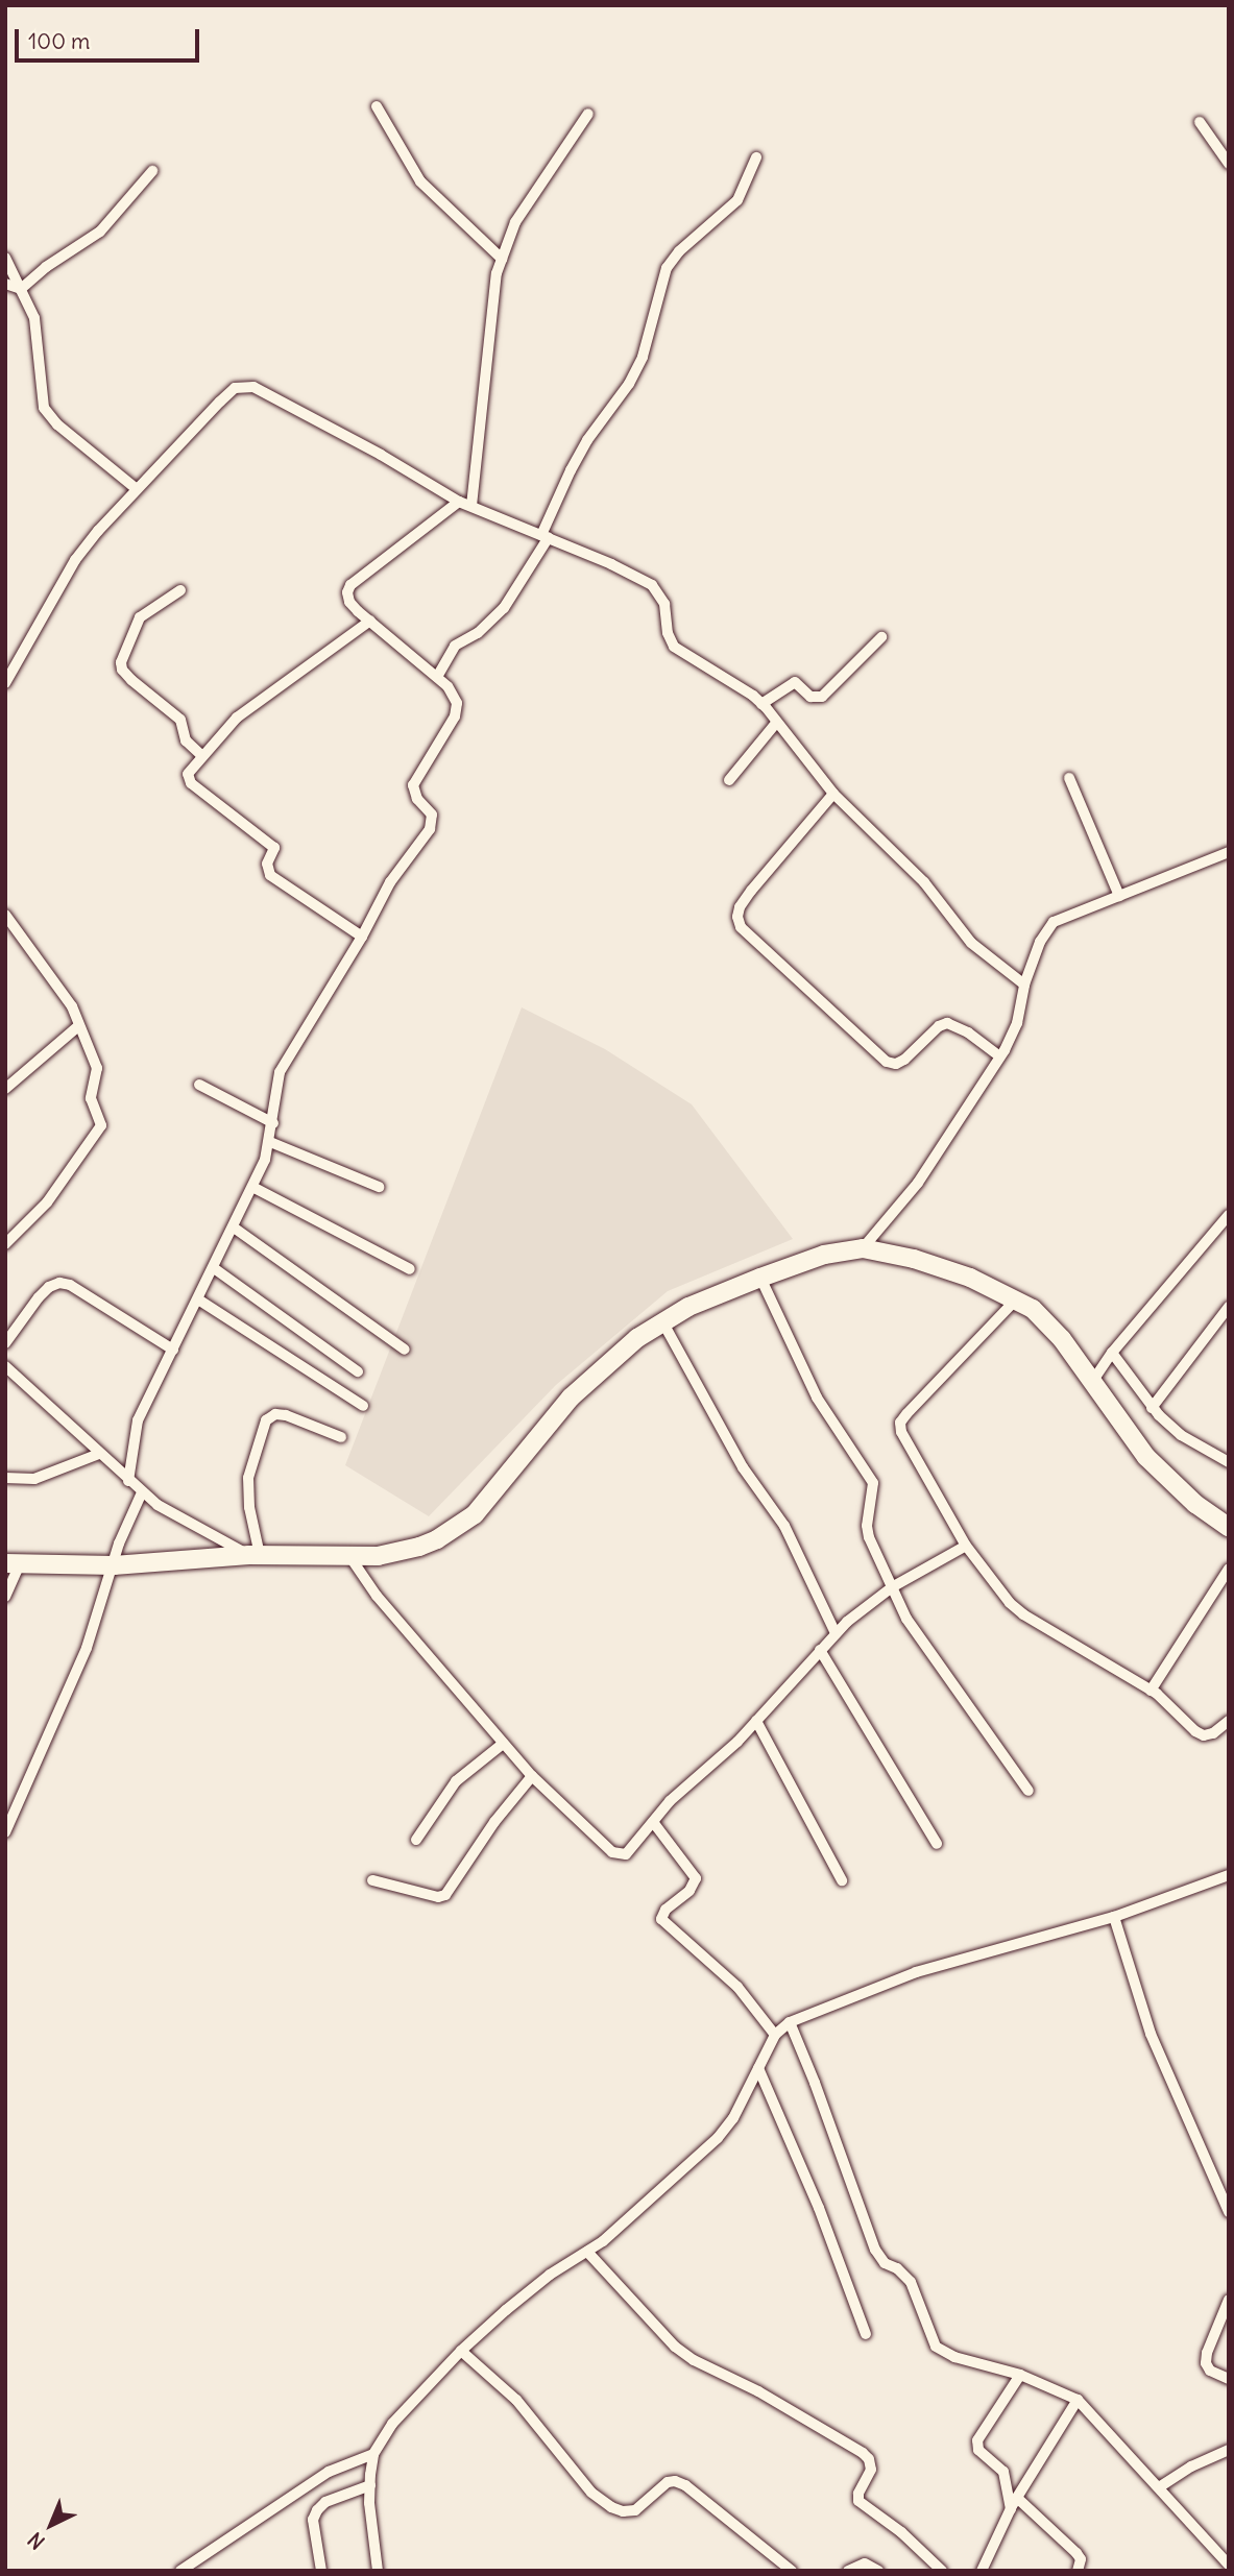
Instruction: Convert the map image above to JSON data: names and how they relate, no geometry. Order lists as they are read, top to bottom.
{
  "scale_bar": "100 m",
  "north": "bottom left"
}
